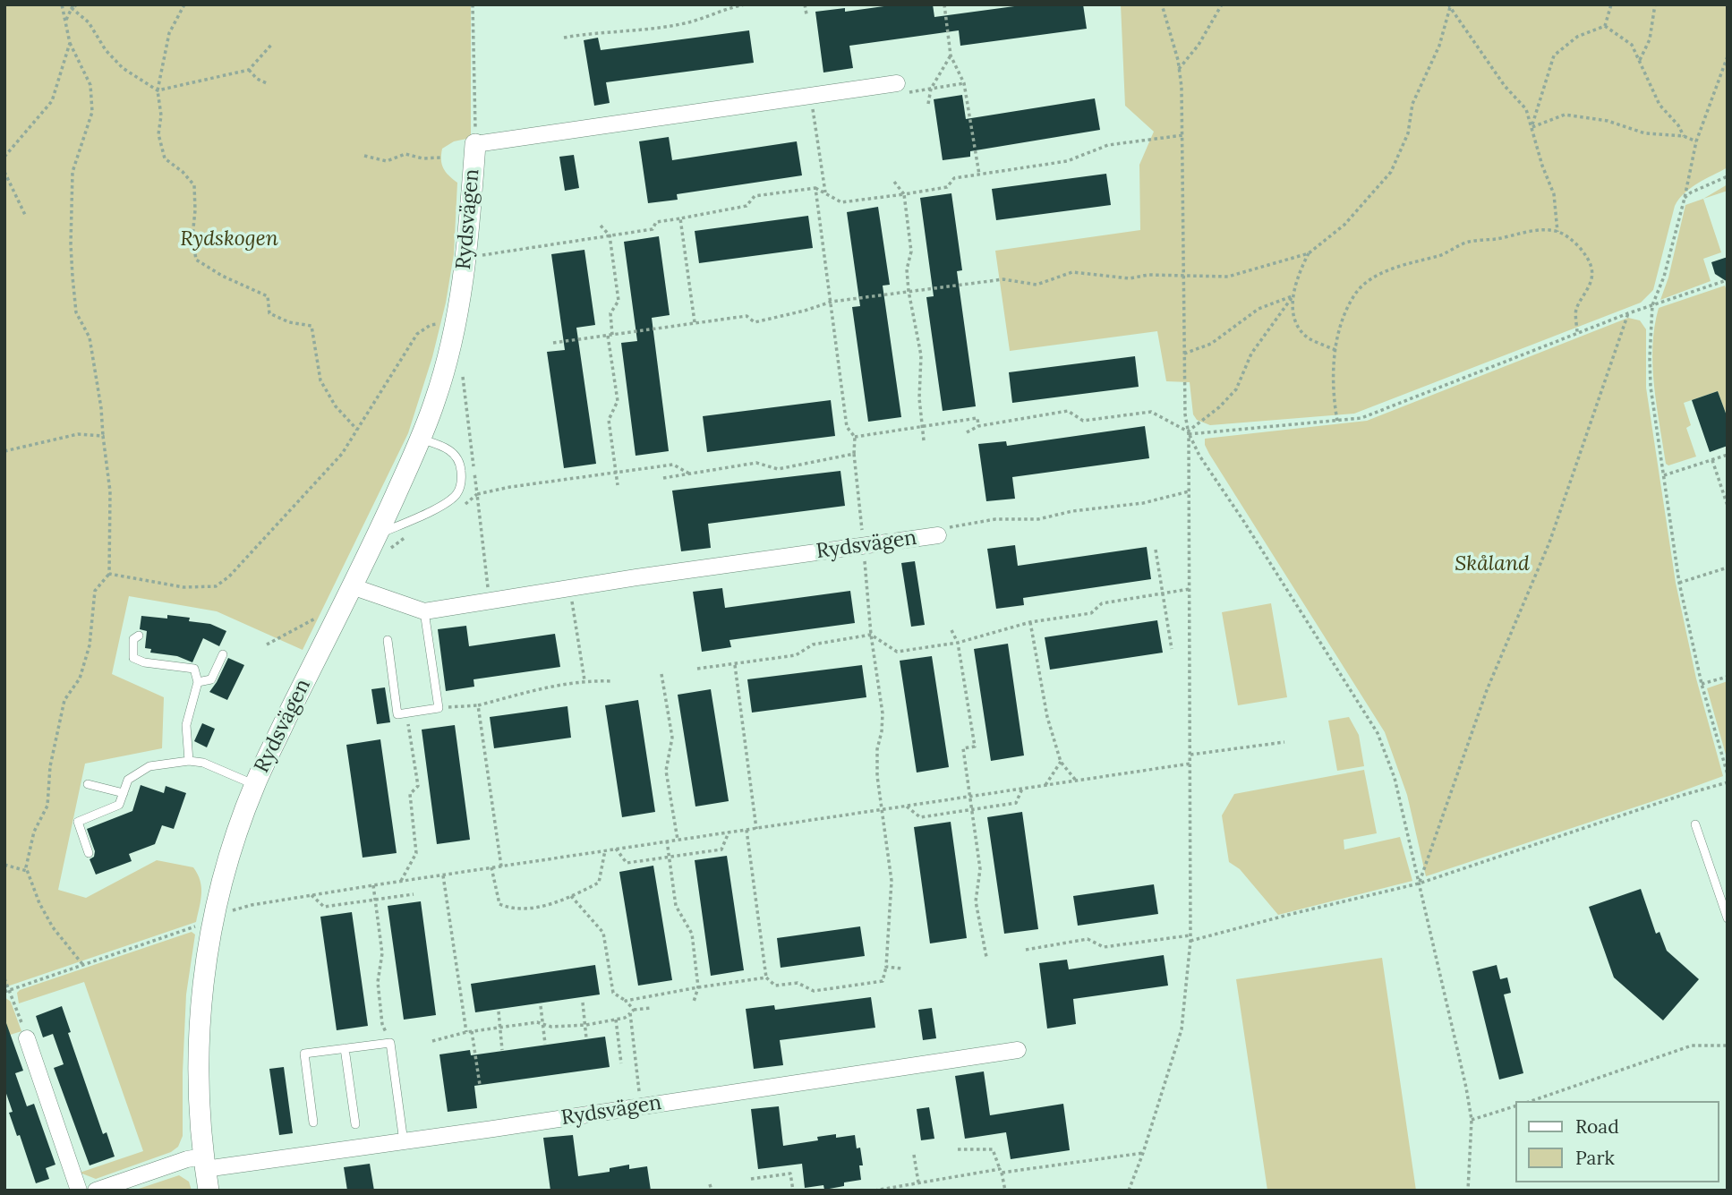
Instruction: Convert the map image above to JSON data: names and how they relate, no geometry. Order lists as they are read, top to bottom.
{
  "streets": {
    "street": ["Rydsvägen"]
  },
  "parks": ["Rydskogen", "Skåland"],
  "legend": ["Road", "Park"]
}
